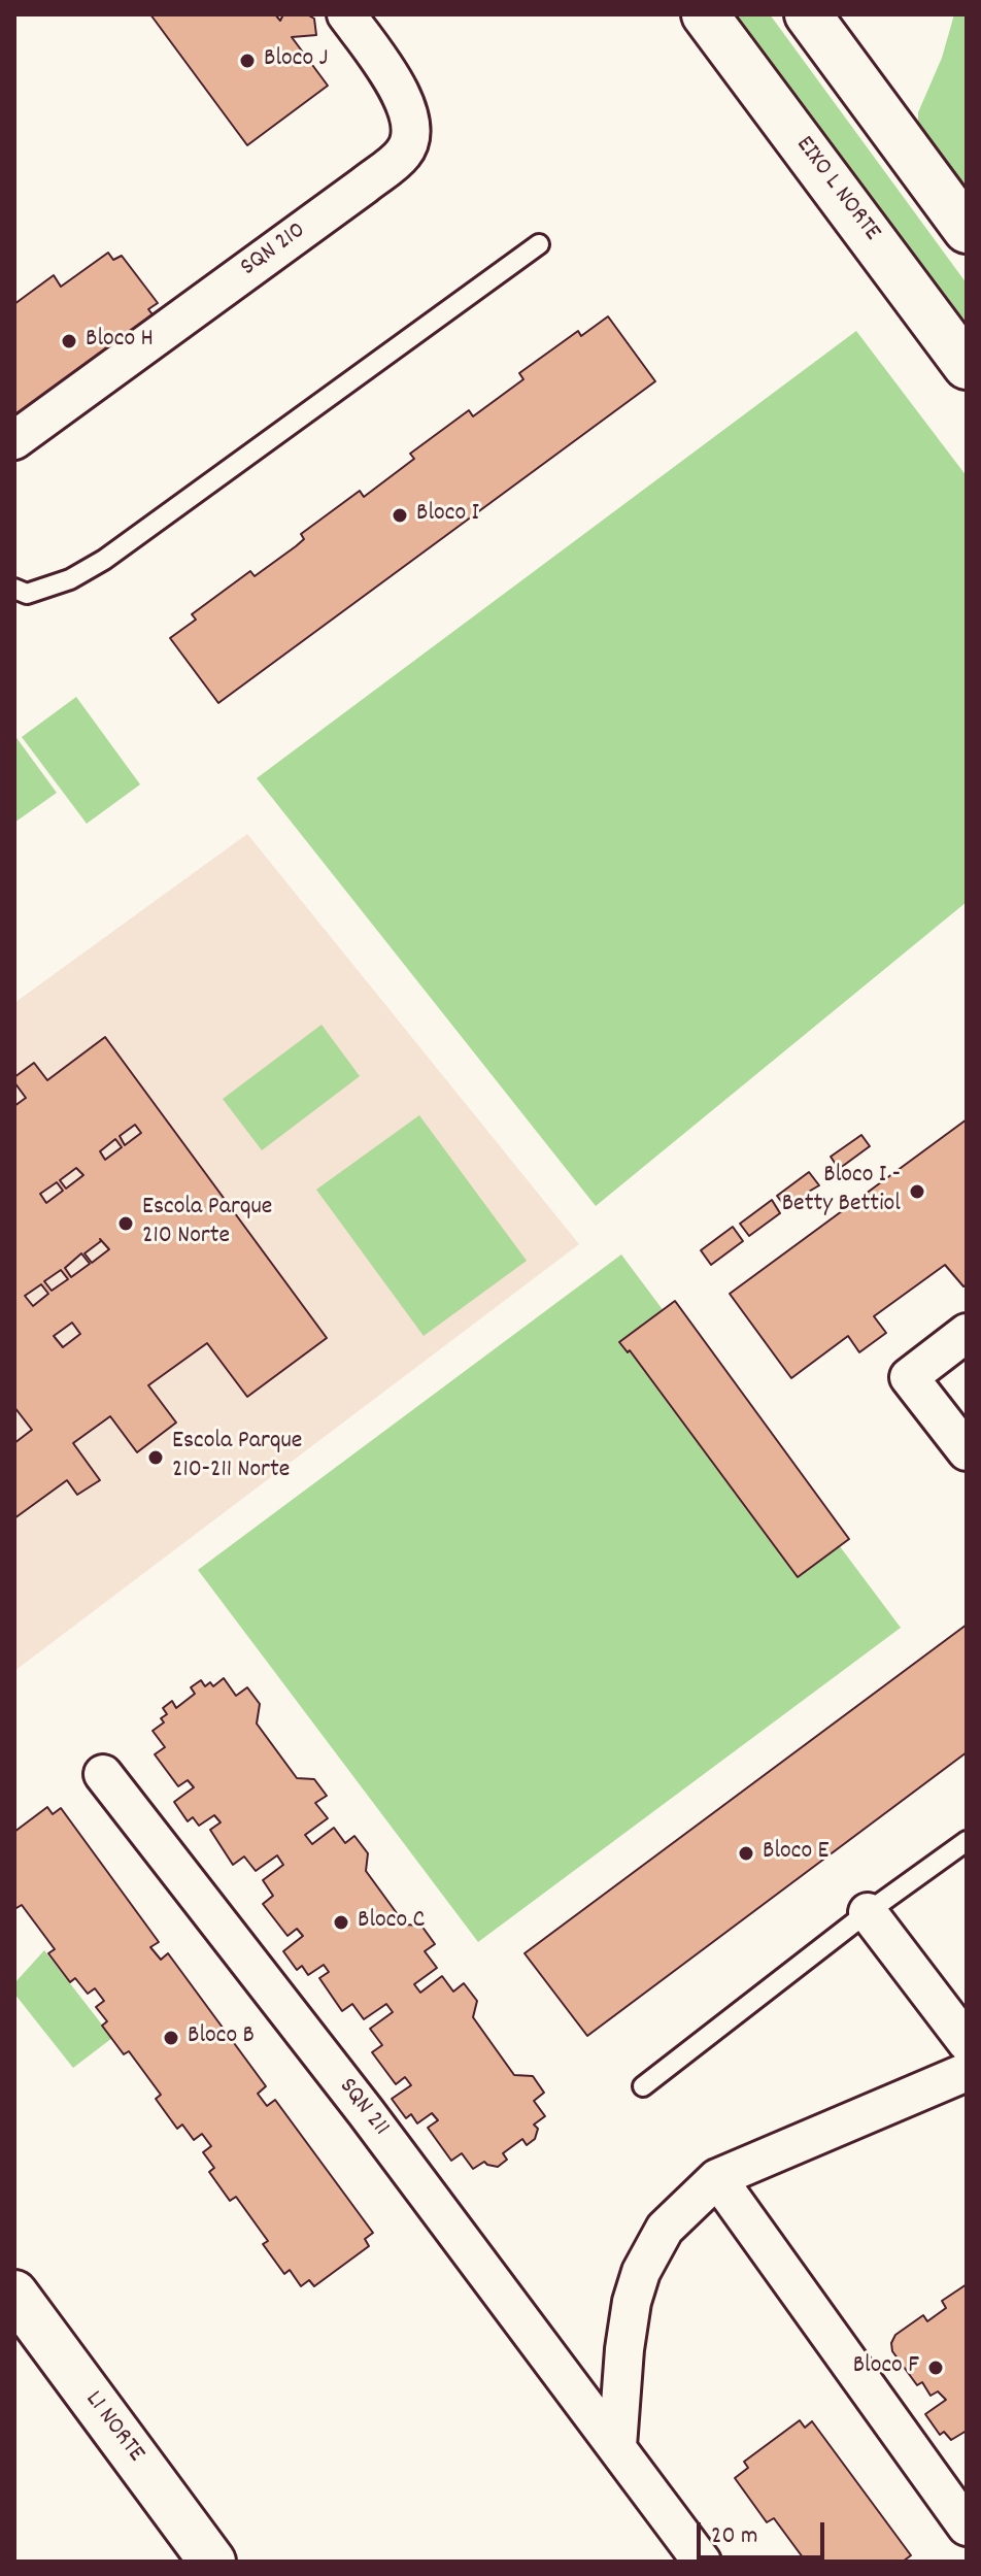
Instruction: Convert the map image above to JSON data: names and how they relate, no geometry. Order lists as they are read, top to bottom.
{
  "streets": {
    "main road": ["EIXO L NORTE", "L1 NORTE"],
    "street": ["SQN 210", "SQN 211"]
  },
  "places": [
    "Bloco J",
    "Bloco H",
    "Bloco I",
    "Bloco I - Betty Bettiol",
    "Escola Parque 210 Norte",
    "Escola Parque 210-211 Norte",
    "Bloco E",
    "Bloco C",
    "Bloco B",
    "Bloco F"
  ],
  "scale_bar": "20 m"
}
